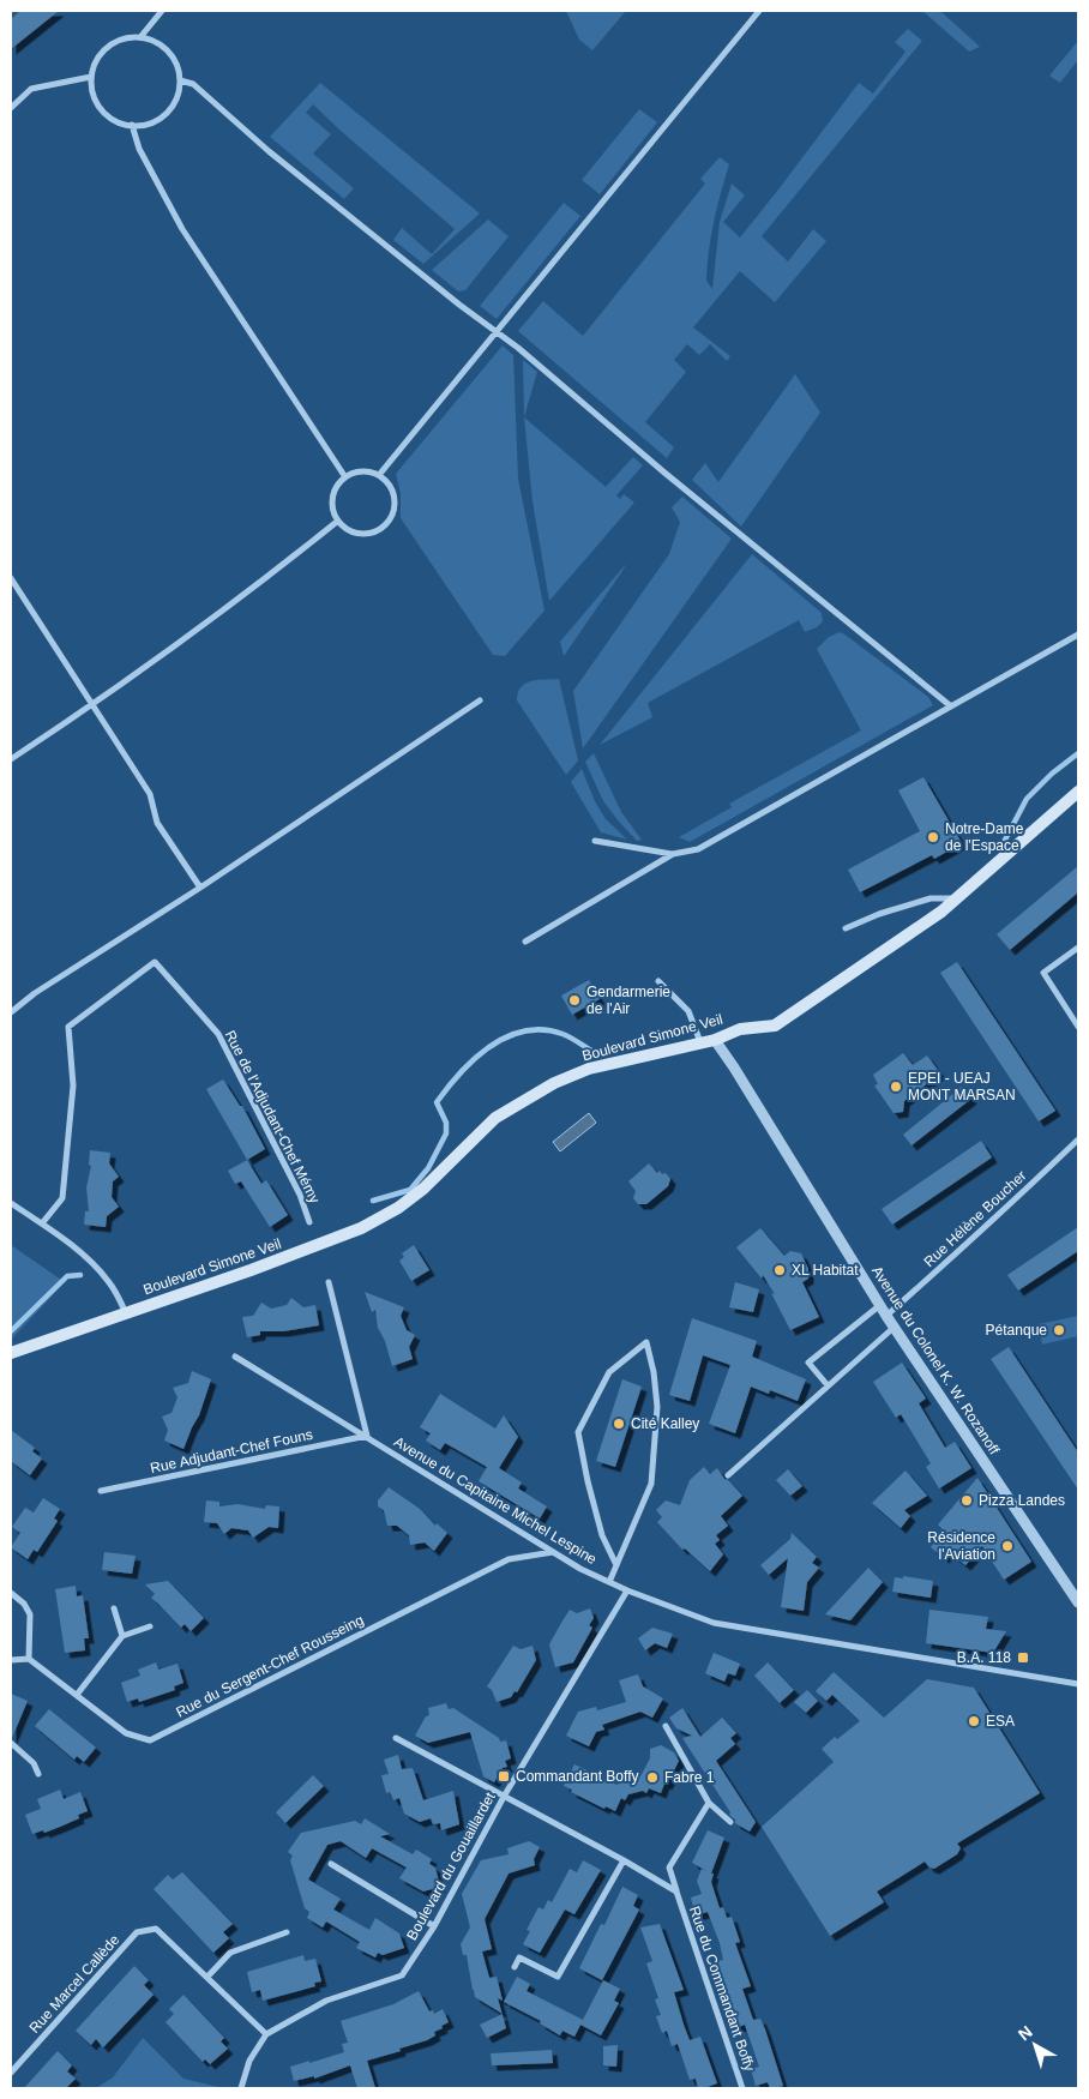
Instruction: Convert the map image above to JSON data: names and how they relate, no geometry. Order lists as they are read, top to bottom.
{
  "streets": {
    "main road": ["Boulevard Simone Veil"],
    "street": [
      "Rue de l'Adjudant-Chef Mémy",
      "Rue Hélène Boucher",
      "Avenue du Colonel K. W. Rozanoff",
      "Rue Adjudant-Chef Founs",
      "Avenue du Capitaine Michel Lespine",
      "Rue du Sergent-Chef Rousseing",
      "Boulevard du Gouaillardet",
      "Rue Marcel Callède",
      "Rue du Commandant Boffy"
    ]
  },
  "crossings": [
    ["Boulevard Simone Veil", "Avenue du Colonel K. W. Rozanoff"],
    ["Rue Hélène Boucher", "Avenue du Colonel K. W. Rozanoff"],
    ["Rue Adjudant-Chef Founs", "Avenue du Capitaine Michel Lespine"],
    ["Avenue du Capitaine Michel Lespine", "Rue du Sergent-Chef Rousseing"],
    ["Avenue du Capitaine Michel Lespine", "Boulevard du Gouaillardet"],
    ["Boulevard du Gouaillardet", "Rue Marcel Callède"],
    ["Boulevard du Gouaillardet", "Rue du Commandant Boffy"]
  ],
  "places": {
    "other": [
      "Notre-Dame de l'Espace",
      "Gendarmerie de l'Air",
      "EPEI - UEAJ MONT MARSAN",
      "XL Habitat",
      "Pétanque",
      "Cité Kalley",
      "Pizza Landes",
      "Résidence l'Aviation",
      "ESA",
      "Fabre 1"
    ],
    "transit": ["B.A. 118", "Commandant Boffy"]
  },
  "north": "top left"
}
